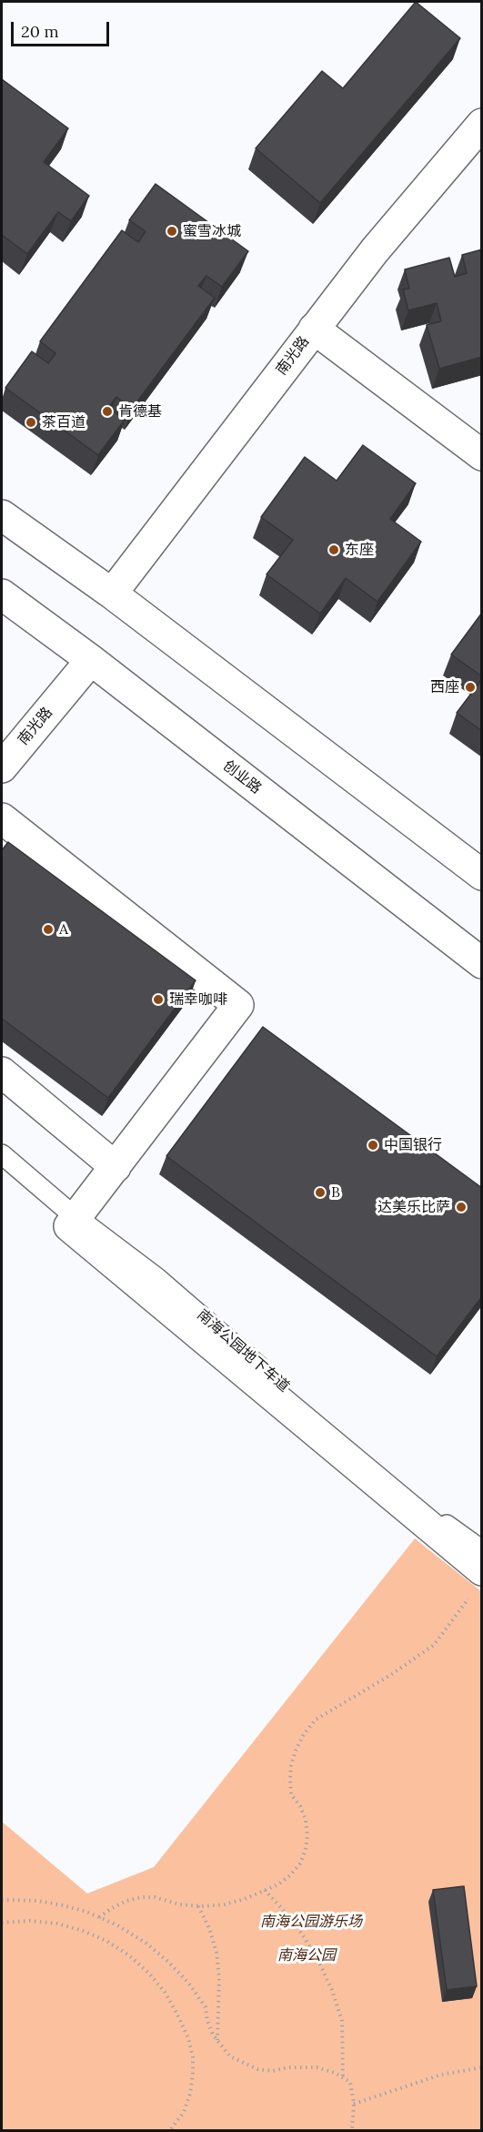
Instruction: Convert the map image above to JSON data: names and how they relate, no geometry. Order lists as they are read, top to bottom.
{
  "streets": {
    "main road": ["南光路", "创业路"],
    "lane": ["南海公园地下车道"]
  },
  "crossings": [
    ["南光路", "创业路"]
  ],
  "parks": ["南海公园游乐场", "南海公园"],
  "places": [
    "蜜雪冰城",
    "肯德基",
    "茶百道",
    "东座",
    "西座",
    "A",
    "瑞幸咖啡",
    "中国银行",
    "B",
    "达美乐比萨"
  ],
  "scale_bar": "20 m"
}
